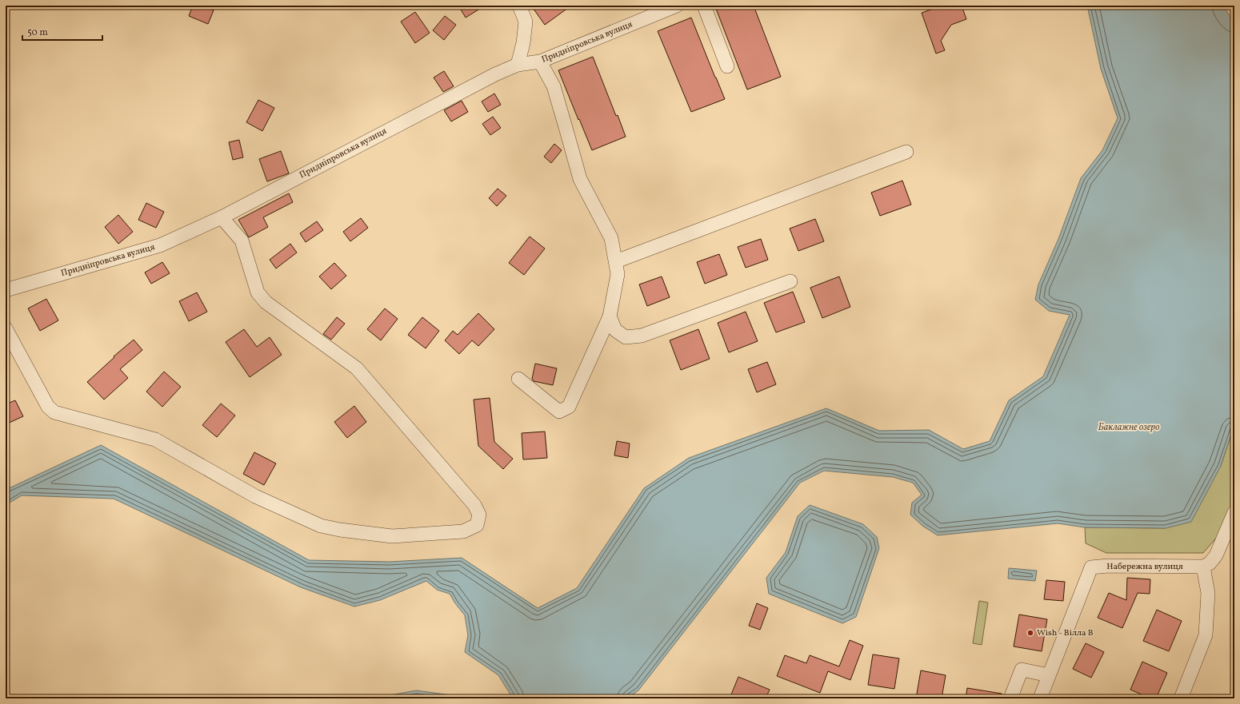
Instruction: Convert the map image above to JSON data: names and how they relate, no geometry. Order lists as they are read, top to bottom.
{
  "streets": {
    "street": ["Придніпровська вулиця", "Набережна вулиця"]
  },
  "water": ["Баклажне озеро"],
  "places": ["Wish - Вілла B"],
  "scale_bar": "50 m"
}
